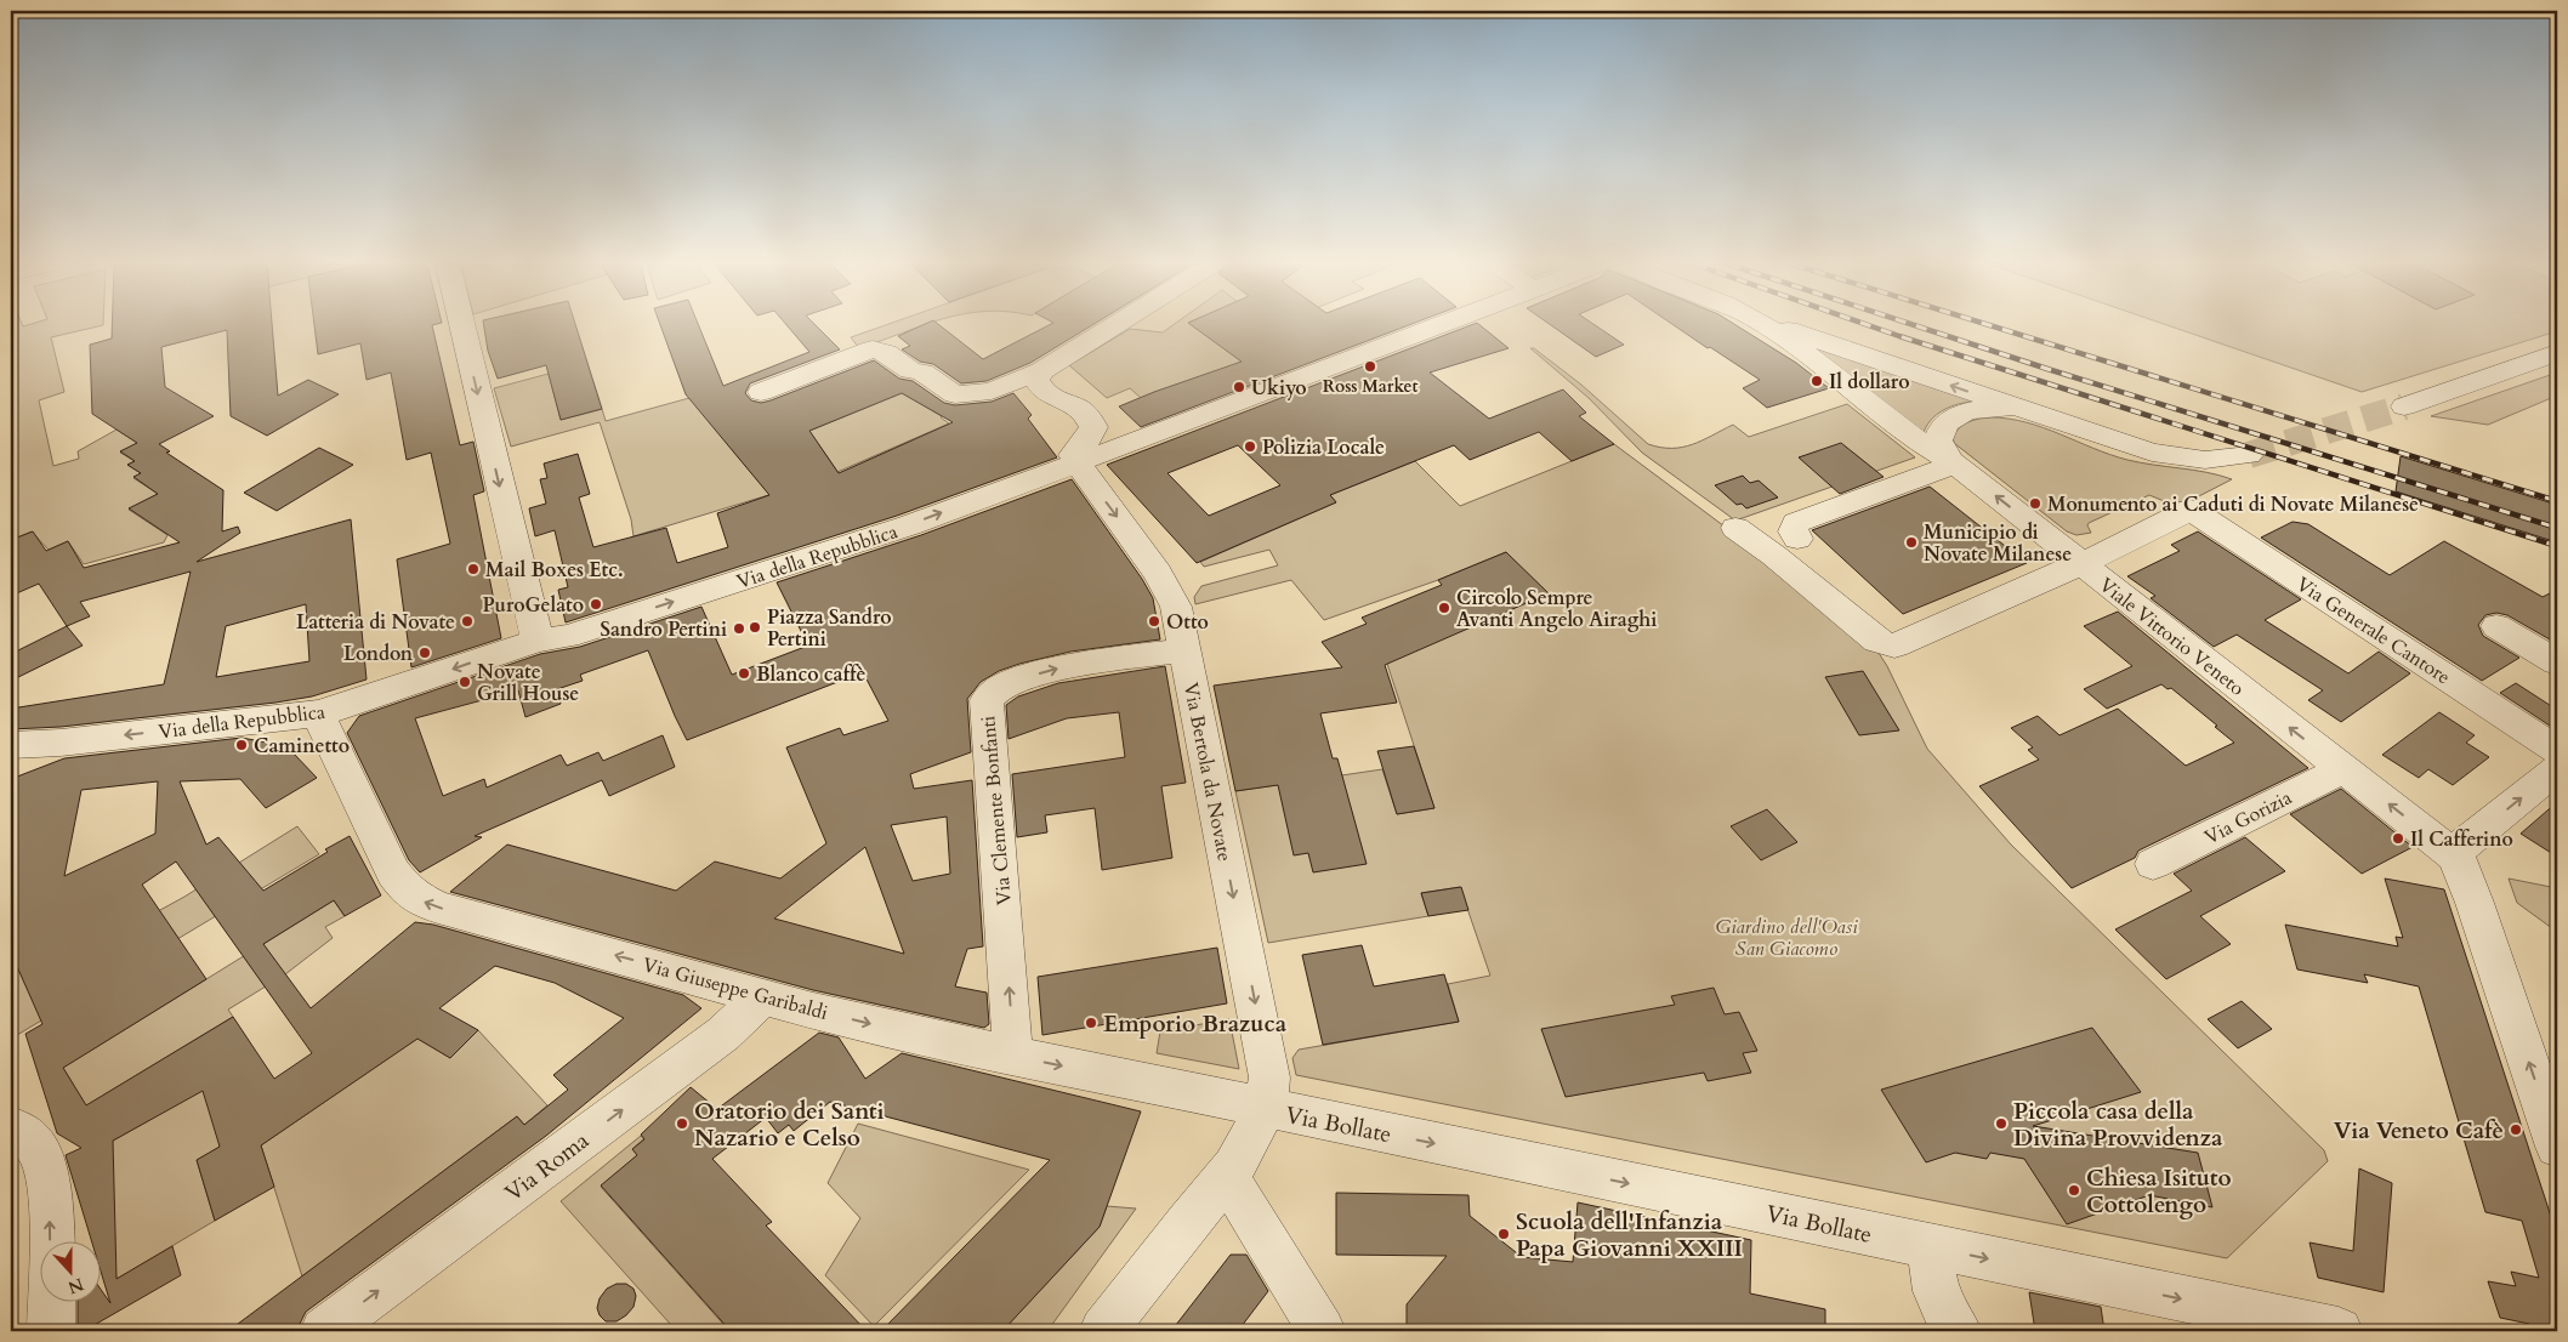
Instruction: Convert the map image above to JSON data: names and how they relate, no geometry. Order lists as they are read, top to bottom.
{
  "streets": {
    "street": [
      "Via della Repubblica",
      "Via Generale Cantore",
      "Viale Vittorio Veneto",
      "Via Bertola da Novate",
      "Via Clemente Bonfanti",
      "Via Gorizia",
      "Via Giuseppe Garibaldi",
      "Via Bollate",
      "Via Roma"
    ]
  },
  "crossings": [
    ["Via della Repubblica", "Via Bertola da Novate"],
    ["Via della Repubblica", "Via Giuseppe Garibaldi"],
    ["Via Generale Cantore", "Viale Vittorio Veneto"],
    ["Viale Vittorio Veneto", "Via Gorizia"],
    ["Via Bertola da Novate", "Via Clemente Bonfanti"],
    ["Via Bertola da Novate", "Via Giuseppe Garibaldi"],
    ["Via Bertola da Novate", "Via Bollate"],
    ["Via Clemente Bonfanti", "Via Giuseppe Garibaldi"],
    ["Via Giuseppe Garibaldi", "Via Bollate"],
    ["Via Giuseppe Garibaldi", "Via Roma"]
  ],
  "one_way": [
    "Viale Vittorio Veneto",
    "Via Bertola da Novate",
    "Via Bollate",
    "Via Roma"
  ],
  "parks": ["Giardino dell'Oasi San Giacomo"],
  "places": [
    "Ross Market",
    "Il dollaro",
    "Ukiyo",
    "Polizia Locale",
    "Monumento ai Caduti di Novate Milanese",
    "Municipio di Novate Milanese",
    "Mail Boxes Etc.",
    "PuroGelato",
    "Circolo Sempre Avanti Angelo Airaghi",
    "Latteria di Novate",
    "Otto",
    "Piazza Sandro Pertini",
    "Sandro Pertini",
    "London",
    "Blanco caffè",
    "Novate Grill House",
    "Caminetto",
    "Il Cafferino",
    "Emporio Brazuca",
    "Oratorio dei Santi Nazario e Celso",
    "Piccola casa della Divina Provvidenza",
    "Via Veneto Cafè",
    "Chiesa Isituto Cottolengo",
    "Scuola dell'Infanzia Papa Giovanni XXIII"
  ],
  "north": "bottom"
}
